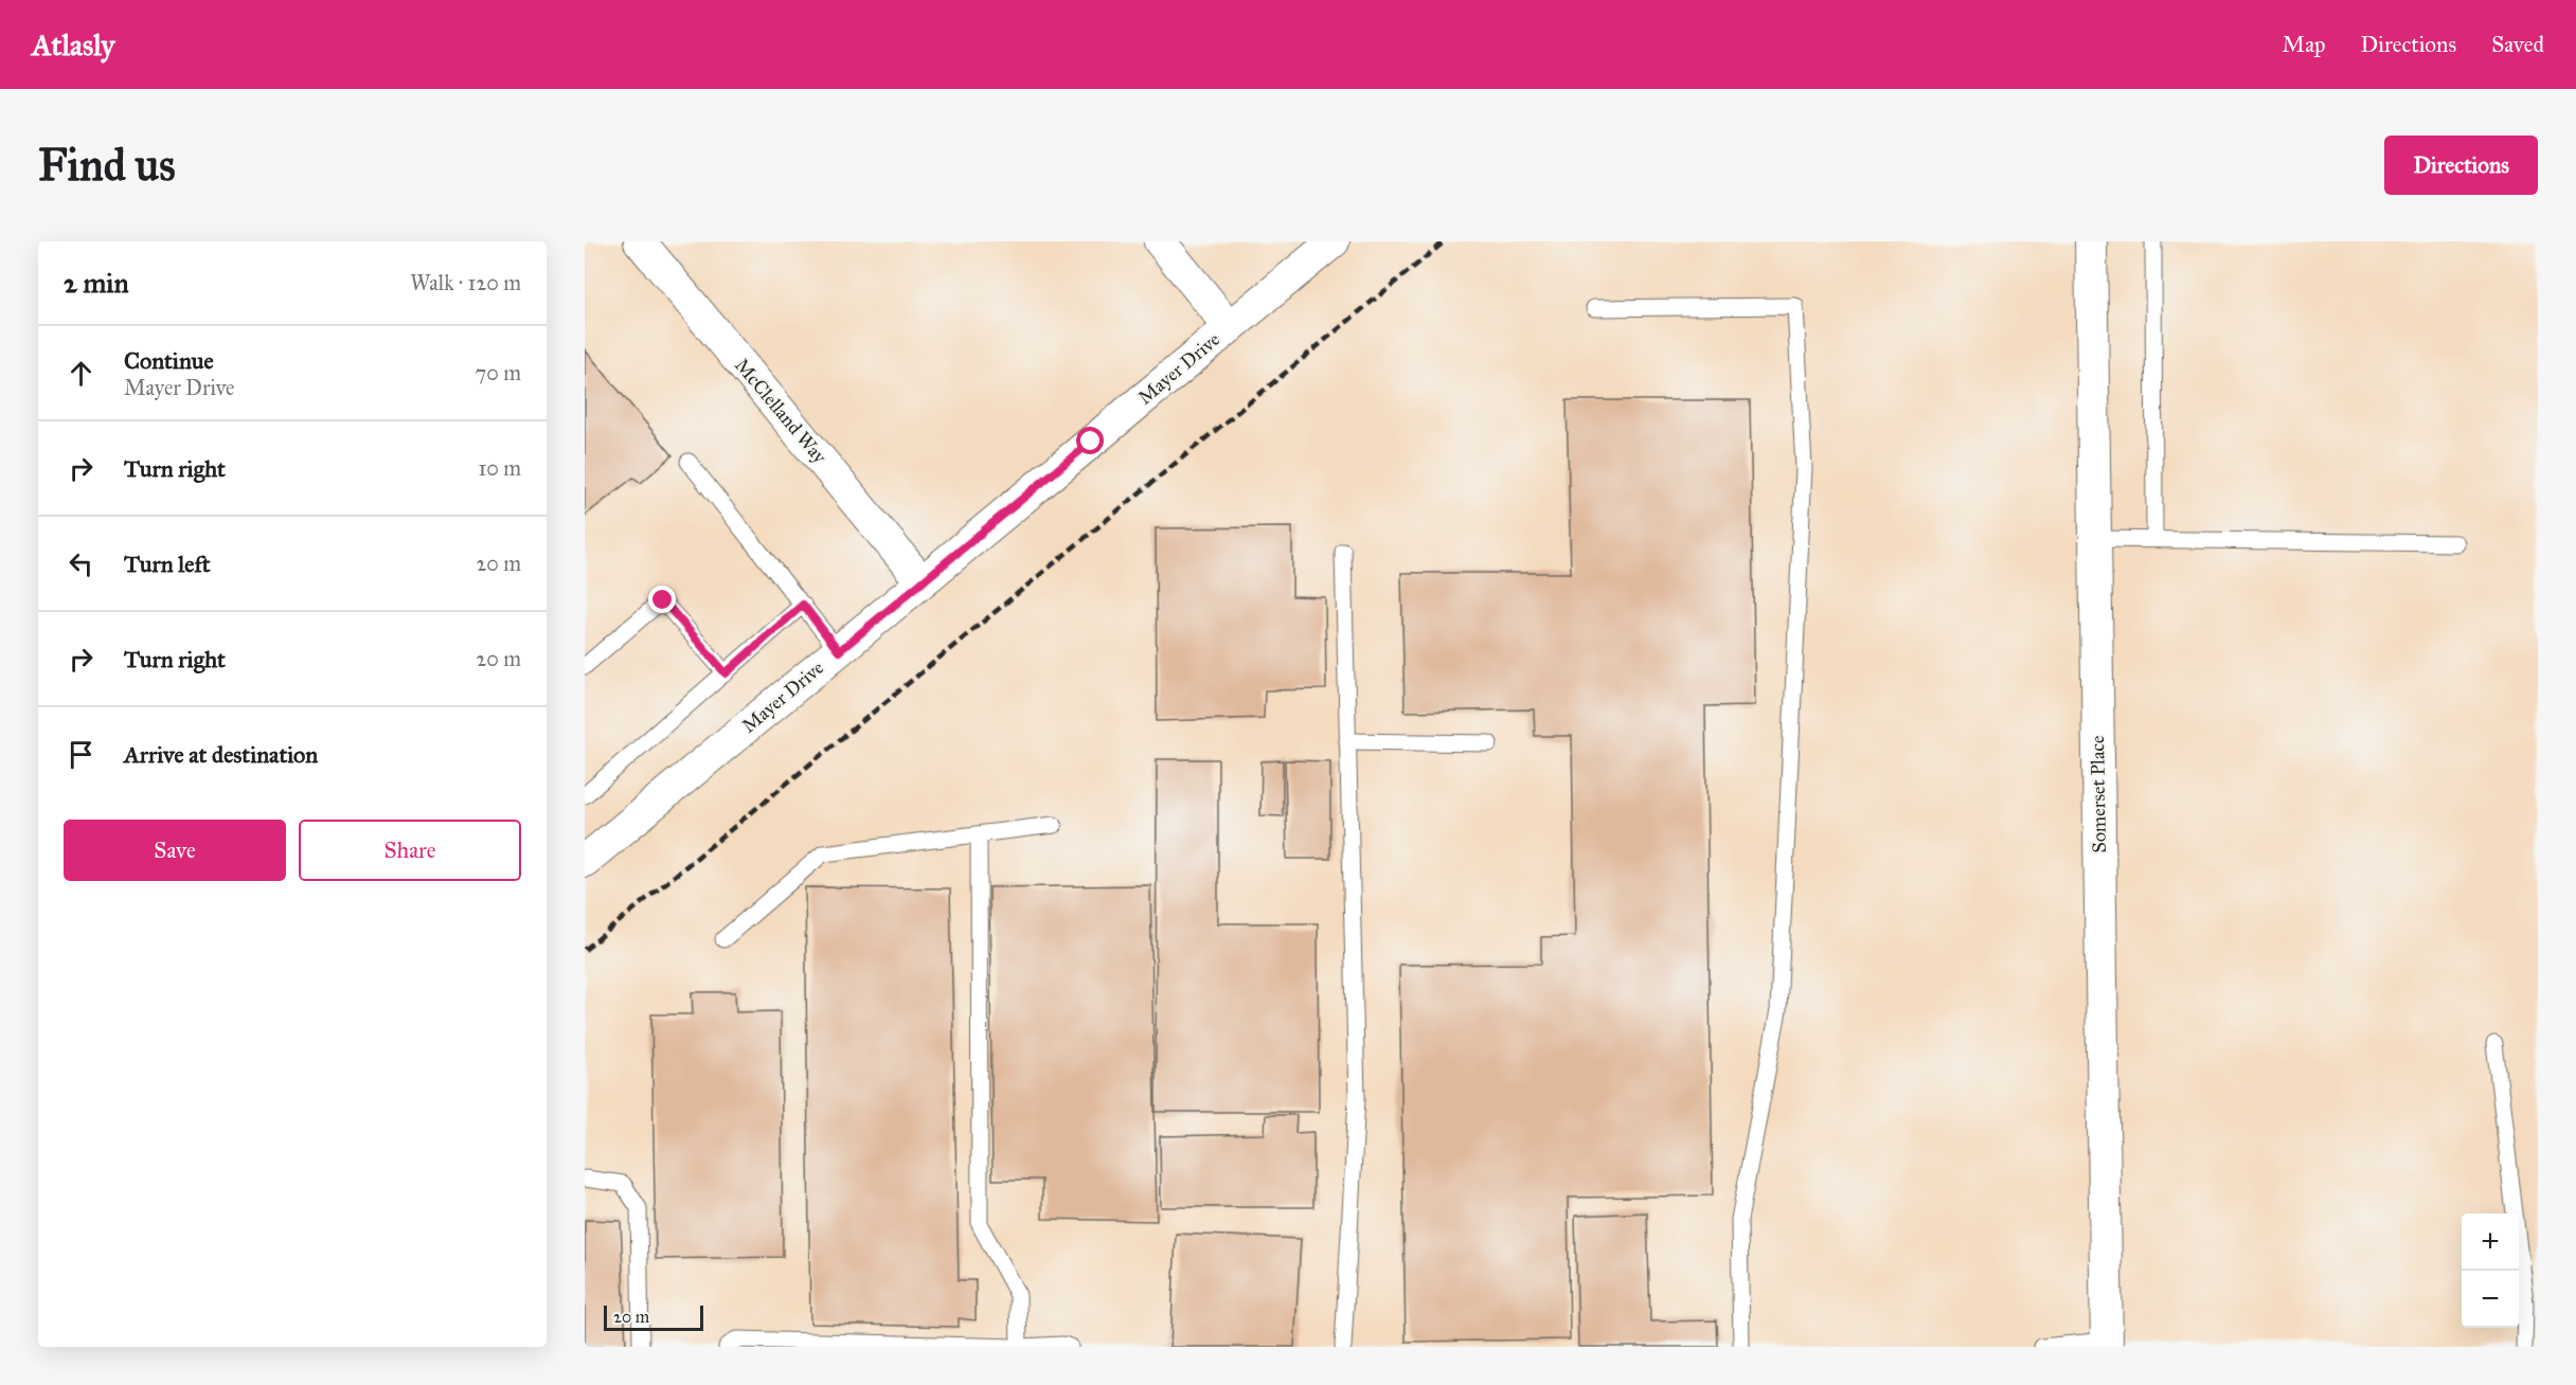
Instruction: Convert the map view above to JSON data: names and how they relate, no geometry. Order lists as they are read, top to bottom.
{
  "streets": {
    "street": ["Mayer Drive", "McClelland Way", "Somerset Place"]
  },
  "crossings": [
    ["Mayer Drive", "McClelland Way"]
  ],
  "scale_bar": "20 m",
  "page": {
    "header": "Atlasly",
    "nav": ["Map", "Directions", "Saved"],
    "buttons": [
      "Directions",
      ["Save", "Share"]
    ],
    "title": "Find us",
    "heading": ["2 min", "Walk · 120 m"],
    "list": [
      ["Continue", "Mayer Drive", "70 m"],
      ["Turn right", "10 m"],
      ["Turn left", "20 m"],
      ["Turn right", "20 m"],
      "Arrive at destination"
    ],
    "map_buttons": ["+", "−"],
    "scale": "20 m"
  }
}
